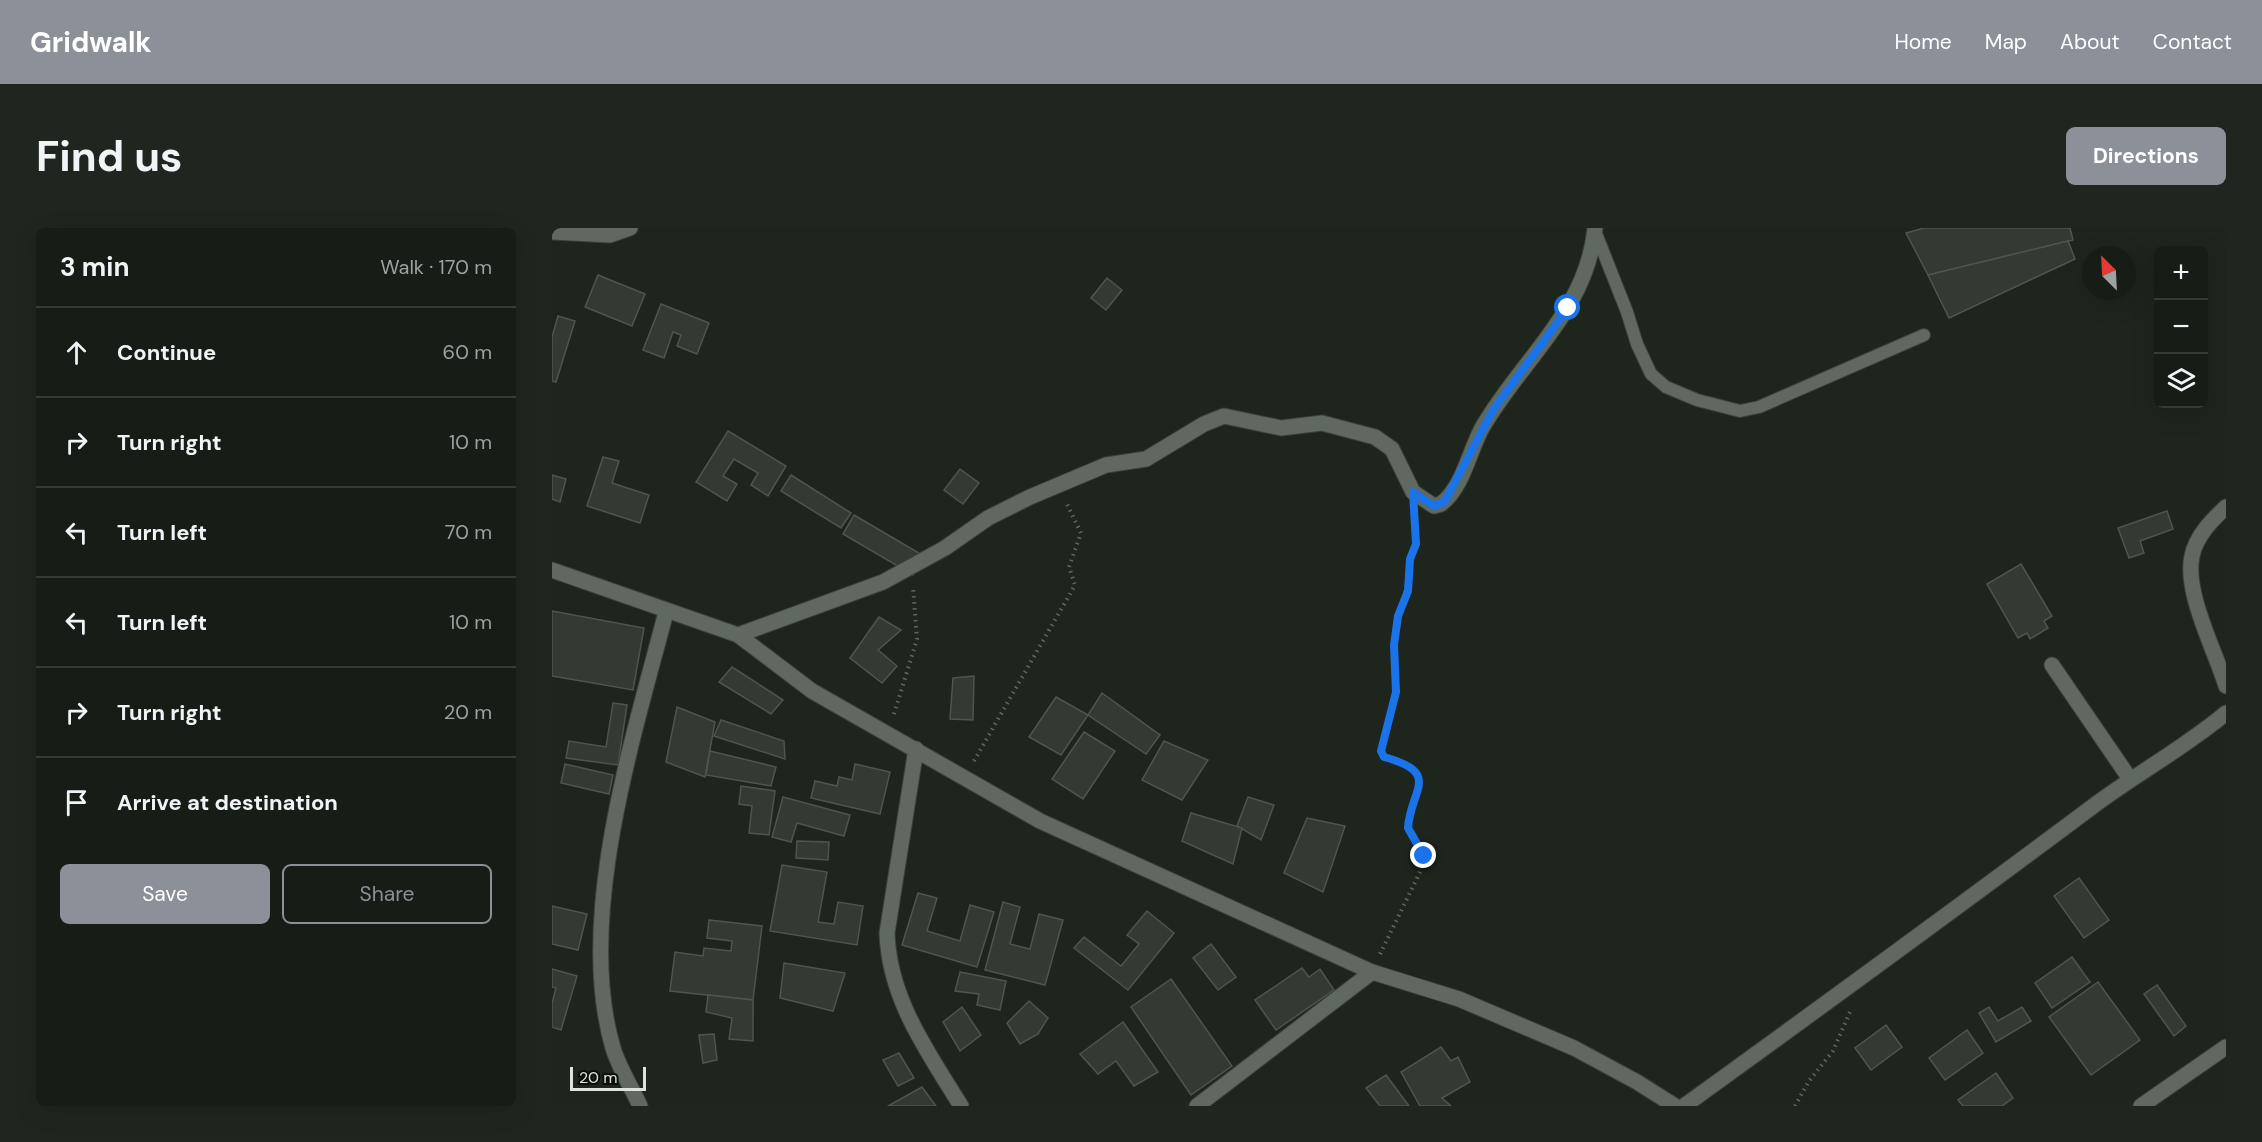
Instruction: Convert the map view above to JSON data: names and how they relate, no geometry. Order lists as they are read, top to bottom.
{
  "scale_bar": "20 m",
  "north": "top left",
  "page": {
    "header": "Gridwalk",
    "nav": [
      "Home",
      "Map",
      "About",
      "Contact"
    ],
    "buttons": [
      "Directions",
      ["Save", "Share"]
    ],
    "title": "Find us",
    "heading": ["3 min", "Walk · 170 m"],
    "map_buttons": ["+", "−"],
    "list": [
      ["Continue", "60 m"],
      ["Turn right", "10 m"],
      ["Turn left", "70 m"],
      ["Turn left", "10 m"],
      ["Turn right", "20 m"],
      "Arrive at destination"
    ],
    "scale": "20 m"
  }
}
